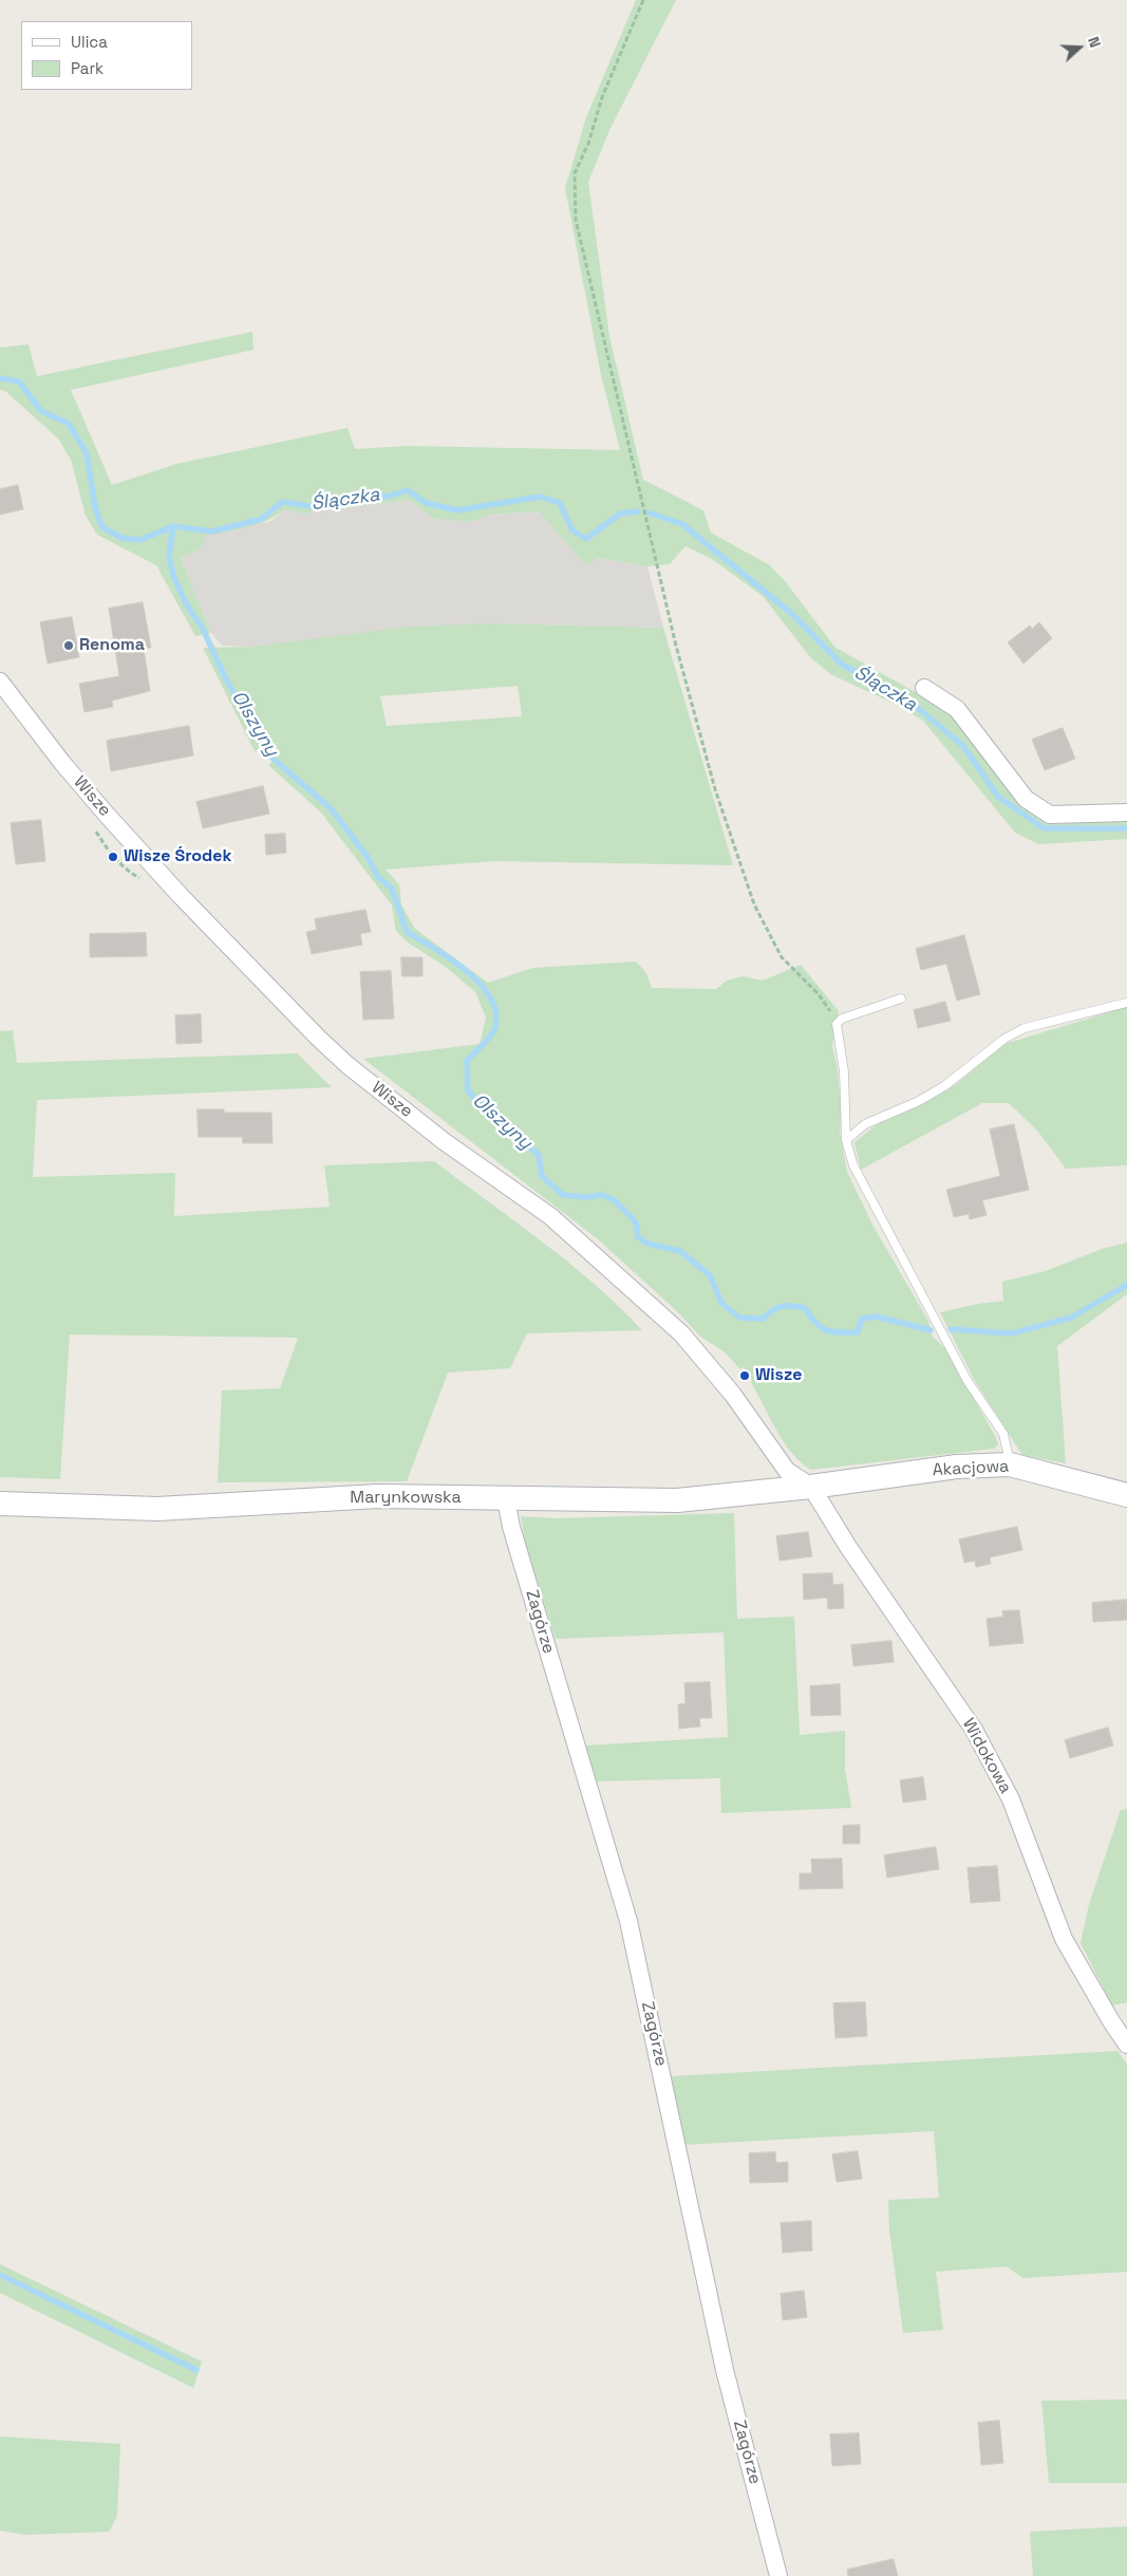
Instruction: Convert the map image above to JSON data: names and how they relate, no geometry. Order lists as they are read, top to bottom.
{
  "streets": {
    "street": [
      "Wisze",
      "Akacjowa",
      "Marynkowska",
      "Zagórze",
      "Widokowa"
    ]
  },
  "crossings": [
    ["Wisze", "Akacjowa"],
    ["Wisze", "Marynkowska"],
    ["Wisze", "Widokowa"],
    ["Akacjowa", "Marynkowska"],
    ["Akacjowa", "Widokowa"],
    ["Marynkowska", "Zagórze"],
    ["Marynkowska", "Widokowa"]
  ],
  "water": ["Ślączka", "Olszyny"],
  "places": ["Renoma", "Wisze Środek", "Wisze"],
  "legend": ["Ulica", "Park"],
  "north": "right"
}
